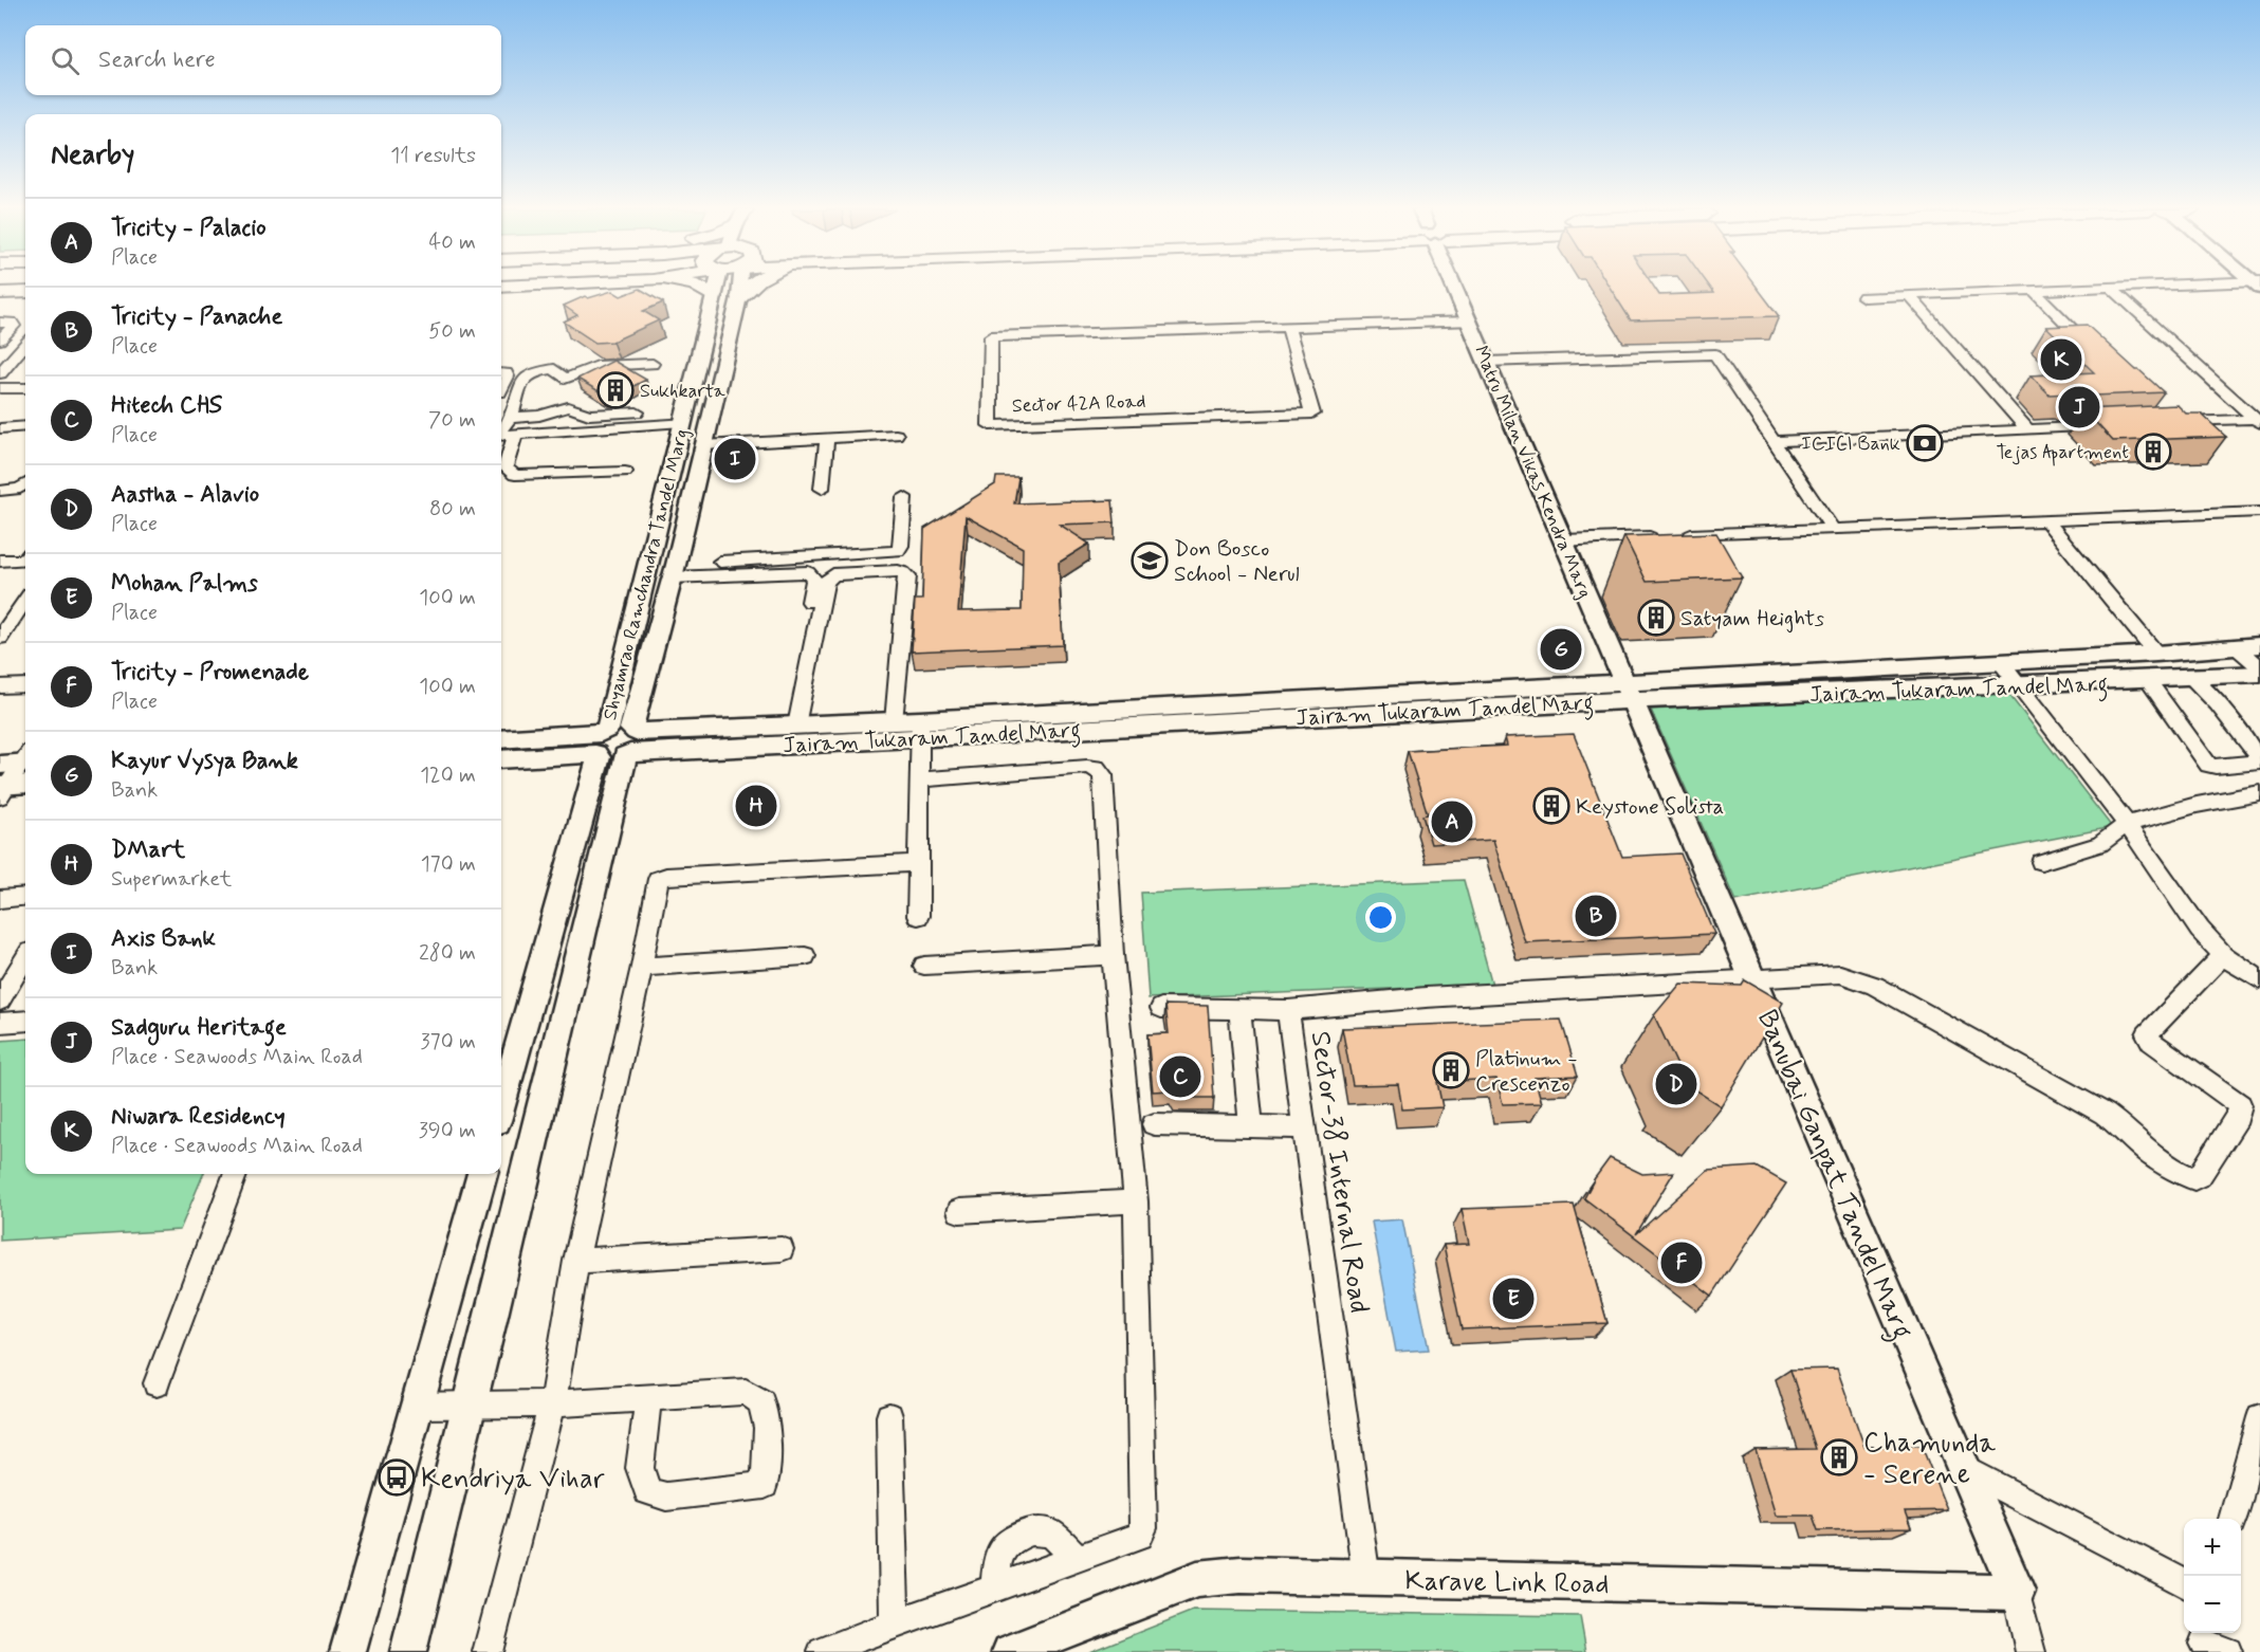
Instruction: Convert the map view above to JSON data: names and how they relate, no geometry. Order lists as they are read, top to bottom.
{
  "streets": {
    "street": [
      "Sector 42A Road",
      "Matru Milan Vikas Kendra Marg",
      "Shyamrao Ramchandra Tandel Marg",
      "Jairam Tukaram Tandel Marg",
      "Sector-38 Internal Road",
      "Banubai Ganpat Tandel Marg",
      "Karave Link Road"
    ]
  },
  "crossings": [
    ["Sector 42A Road", "Matru Milan Vikas Kendra Marg"],
    ["Matru Milan Vikas Kendra Marg", "Jairam Tukaram Tandel Marg"],
    ["Matru Milan Vikas Kendra Marg", "Banubai Ganpat Tandel Marg"],
    ["Shyamrao Ramchandra Tandel Marg", "Jairam Tukaram Tandel Marg"],
    ["Jairam Tukaram Tandel Marg", "Banubai Ganpat Tandel Marg"],
    ["Sector-38 Internal Road", "Banubai Ganpat Tandel Marg"],
    ["Sector-38 Internal Road", "Karave Link Road"],
    ["Banubai Ganpat Tandel Marg", "Karave Link Road"]
  ],
  "places": {
    "building": [
      "Sukhkarta",
      "Tejas Apartment",
      "Satyam Heights",
      "Keystone Solista",
      "Platinum - Crescenzo",
      "Chamunda - Serene"
    ],
    "bank": ["ICICI Bank"],
    "school or university": ["Don Bosco School - Nerul"],
    "bus stop": ["Kendriya Vihar"]
  },
  "page": {
    "search": "Search here",
    "heading": ["Nearby", "11 results"],
    "list": [
      {
        "mark": "A",
        "name": "Tricity - Palacio",
        "note": "Place",
        "value": "40 m"
      },
      {
        "mark": "B",
        "name": "Tricity - Panache",
        "note": "Place",
        "value": "50 m"
      },
      {
        "mark": "C",
        "name": "Hitech CHS",
        "note": "Place",
        "value": "70 m"
      },
      {
        "mark": "D",
        "name": "Aastha - Alavio",
        "note": "Place",
        "value": "80 m"
      },
      {
        "mark": "E",
        "name": "Mohan Palms",
        "note": "Place",
        "value": "100 m"
      },
      {
        "mark": "F",
        "name": "Tricity - Promenade",
        "note": "Place",
        "value": "100 m"
      },
      {
        "mark": "G",
        "name": "Kayur Vysya Bank",
        "note": "Bank",
        "value": "120 m"
      },
      {
        "mark": "H",
        "name": "DMart",
        "note": "Supermarket",
        "value": "170 m"
      },
      {
        "mark": "I",
        "name": "Axis Bank",
        "note": "Bank",
        "value": "280 m"
      },
      {
        "mark": "J",
        "name": "Sadguru Heritage",
        "note": "Place · Seawoods Main Road",
        "value": "370 m"
      },
      {
        "mark": "K",
        "name": "Niwara Residency",
        "note": "Place · Seawoods Main Road",
        "value": "390 m"
      }
    ],
    "pins": [
      "K",
      "J",
      "I",
      "G",
      "H",
      "A",
      "B",
      "C",
      "D",
      "F",
      "E"
    ],
    "map_buttons": ["+", "−"]
  }
}
